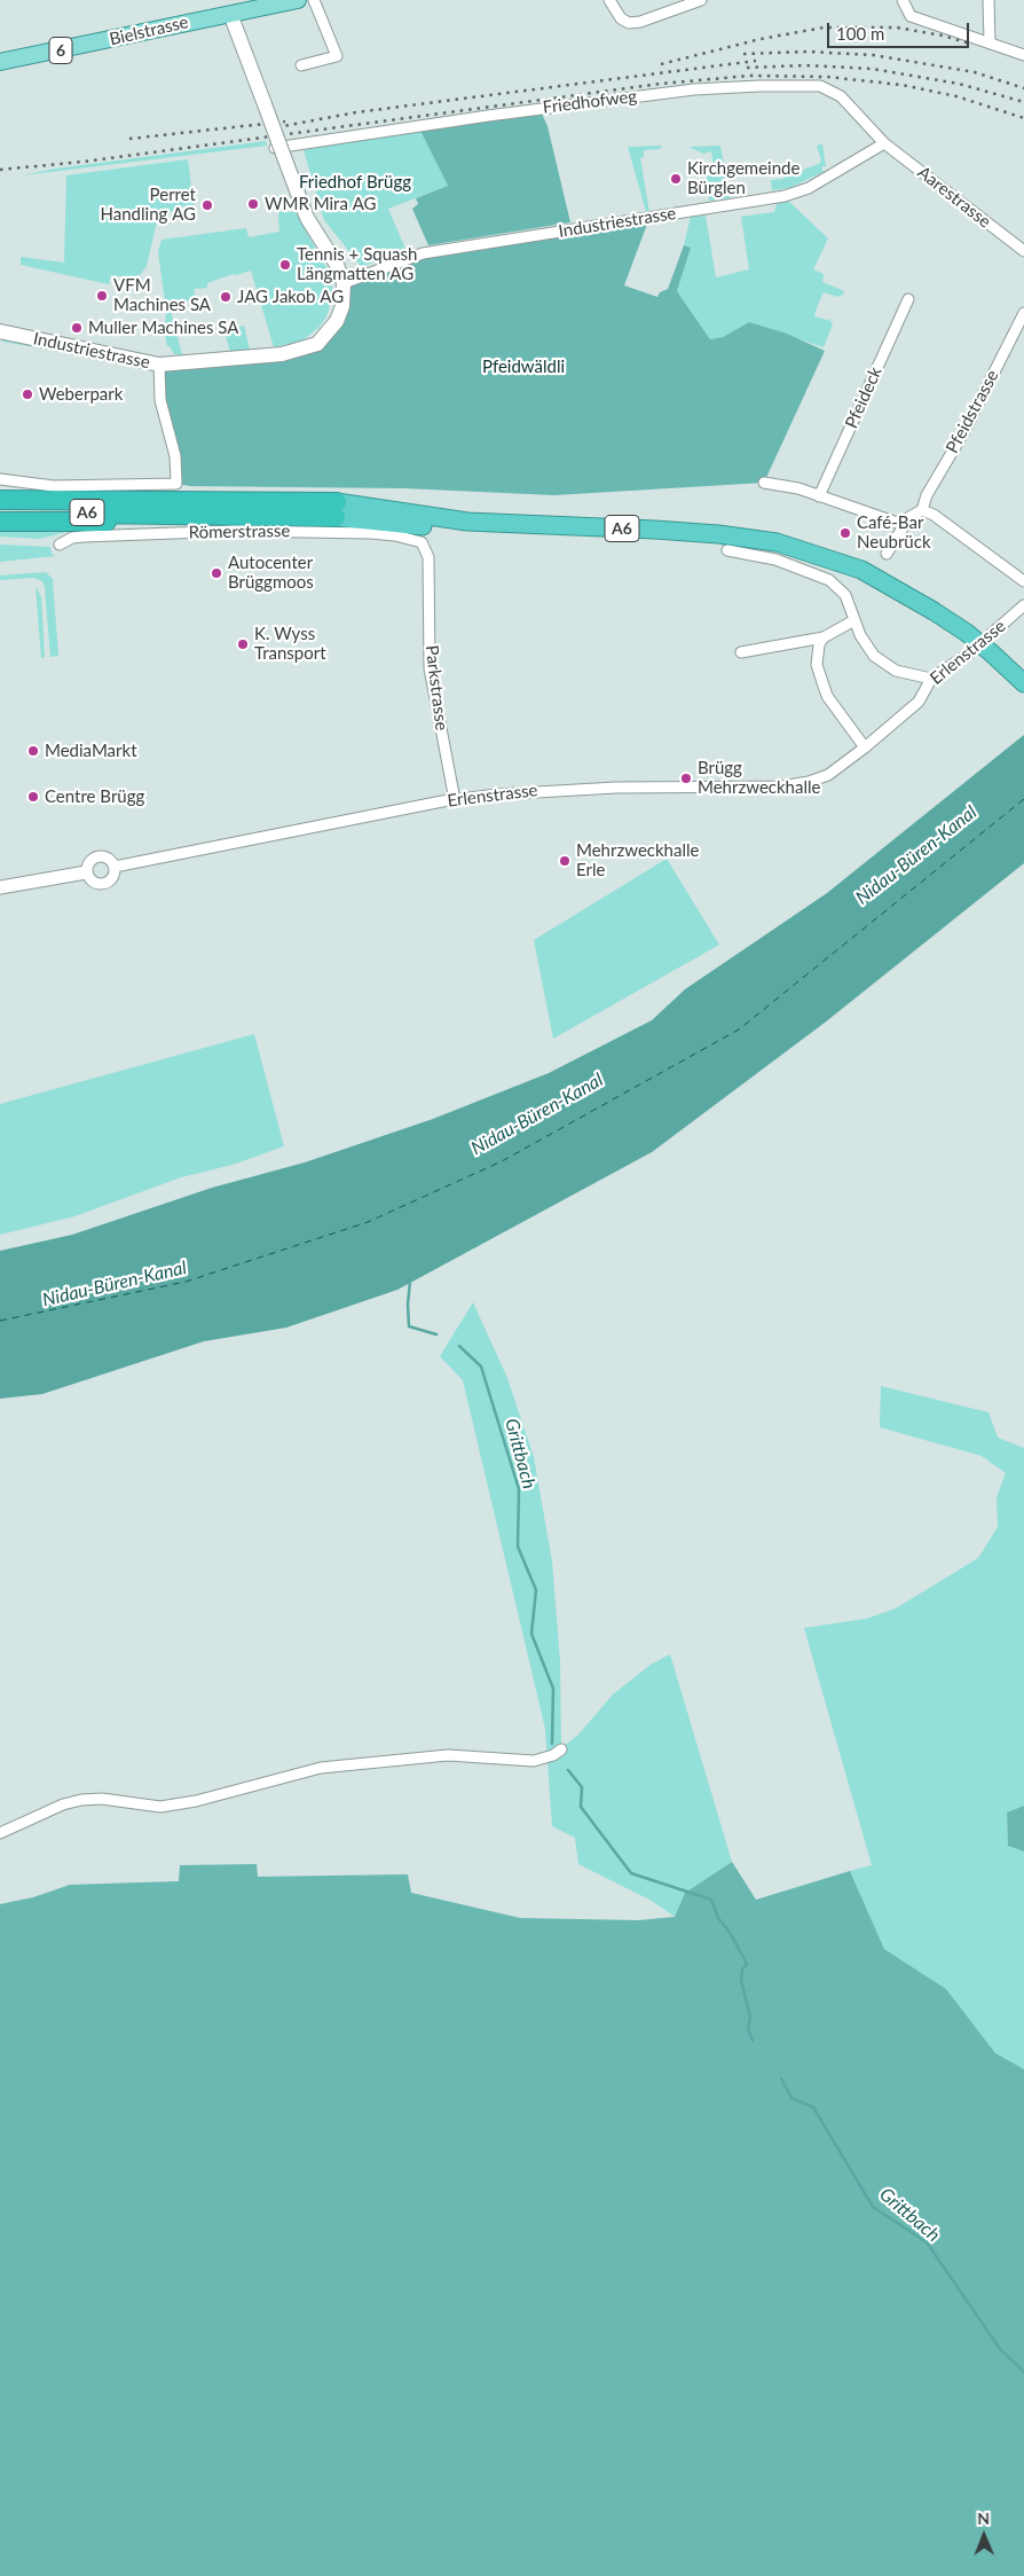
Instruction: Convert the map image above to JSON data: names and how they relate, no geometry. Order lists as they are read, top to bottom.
{
  "streets": {
    "highway": ["A6"],
    "main road": ["Bielstrasse", "6", "Industriestrasse"],
    "street": [
      "Friedhofweg",
      "Aarestrasse",
      "Pfeideck",
      "Pfeidstrasse",
      "Römerstrasse",
      "Erlenstrasse",
      "Parkstrasse"
    ]
  },
  "crossings": [
    ["Friedhofweg", "Aarestrasse"],
    ["Friedhofweg", "Industriestrasse"],
    ["Aarestrasse", "Industriestrasse"],
    ["Römerstrasse", "Parkstrasse"],
    ["Erlenstrasse", "Parkstrasse"]
  ],
  "water": ["Nidau-Büren-Kanal", "Grittbach"],
  "parks": ["Friedhof Brügg", "Pfeidwäldli"],
  "places": [
    "Kirchgemeinde Bürglen",
    "WMR Mira AG",
    "Perret Handling AG",
    "Tennis + Squash Längmatten AG",
    "VFM Machines SA",
    "JAG Jakob AG",
    "Muller Machines SA",
    "Weberpark",
    "Café-Bar Neubrück",
    "Autocenter Brüggmoos",
    "K. Wyss Transport",
    "MediaMarkt",
    "Brügg Mehrzweckhalle",
    "Centre Brügg",
    "Mehrzweckhalle Erle"
  ],
  "scale_bar": "100 m",
  "north": "top"
}
